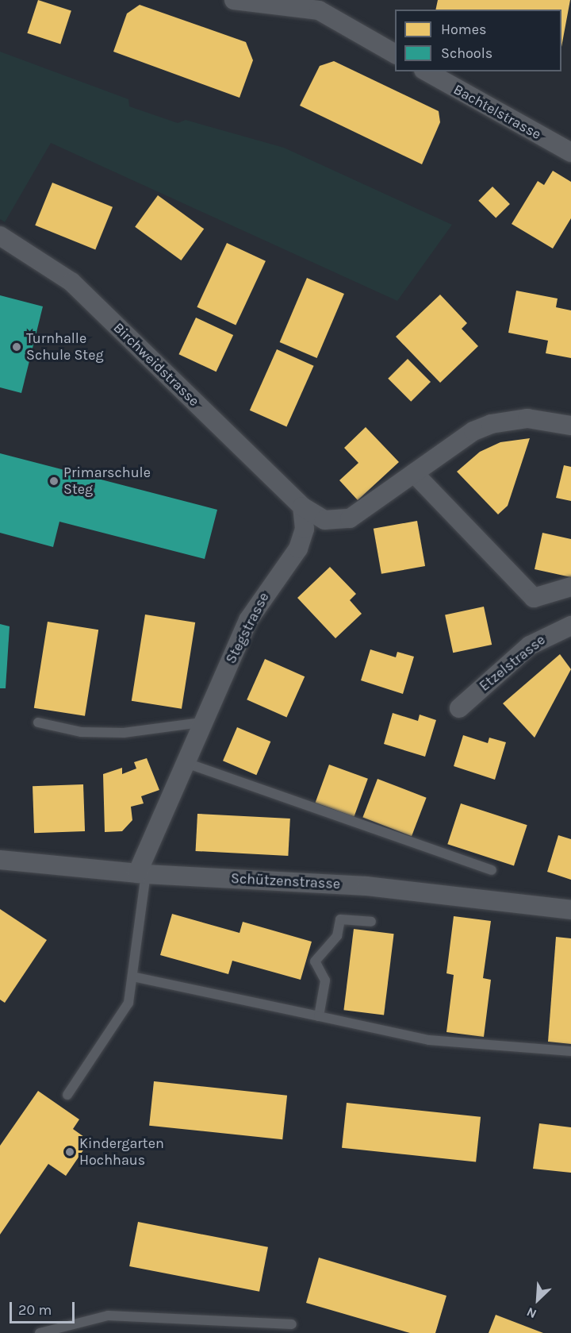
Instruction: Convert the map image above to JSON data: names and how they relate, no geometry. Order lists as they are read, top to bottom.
{
  "streets": {
    "street": [
      "Bachtelstrasse",
      "Birchweidstrasse",
      "Stegstrasse",
      "Etzelstrasse",
      "Schützenstrasse"
    ]
  },
  "crossings": [
    ["Birchweidstrasse", "Stegstrasse"],
    ["Stegstrasse", "Schützenstrasse"]
  ],
  "places": ["Turnhalle Schule Steg", "Primarschule Steg", "Kindergarten Hochhaus"],
  "legend": ["Homes", "Schools"],
  "scale_bar": "20 m",
  "north": "bottom left"
}
